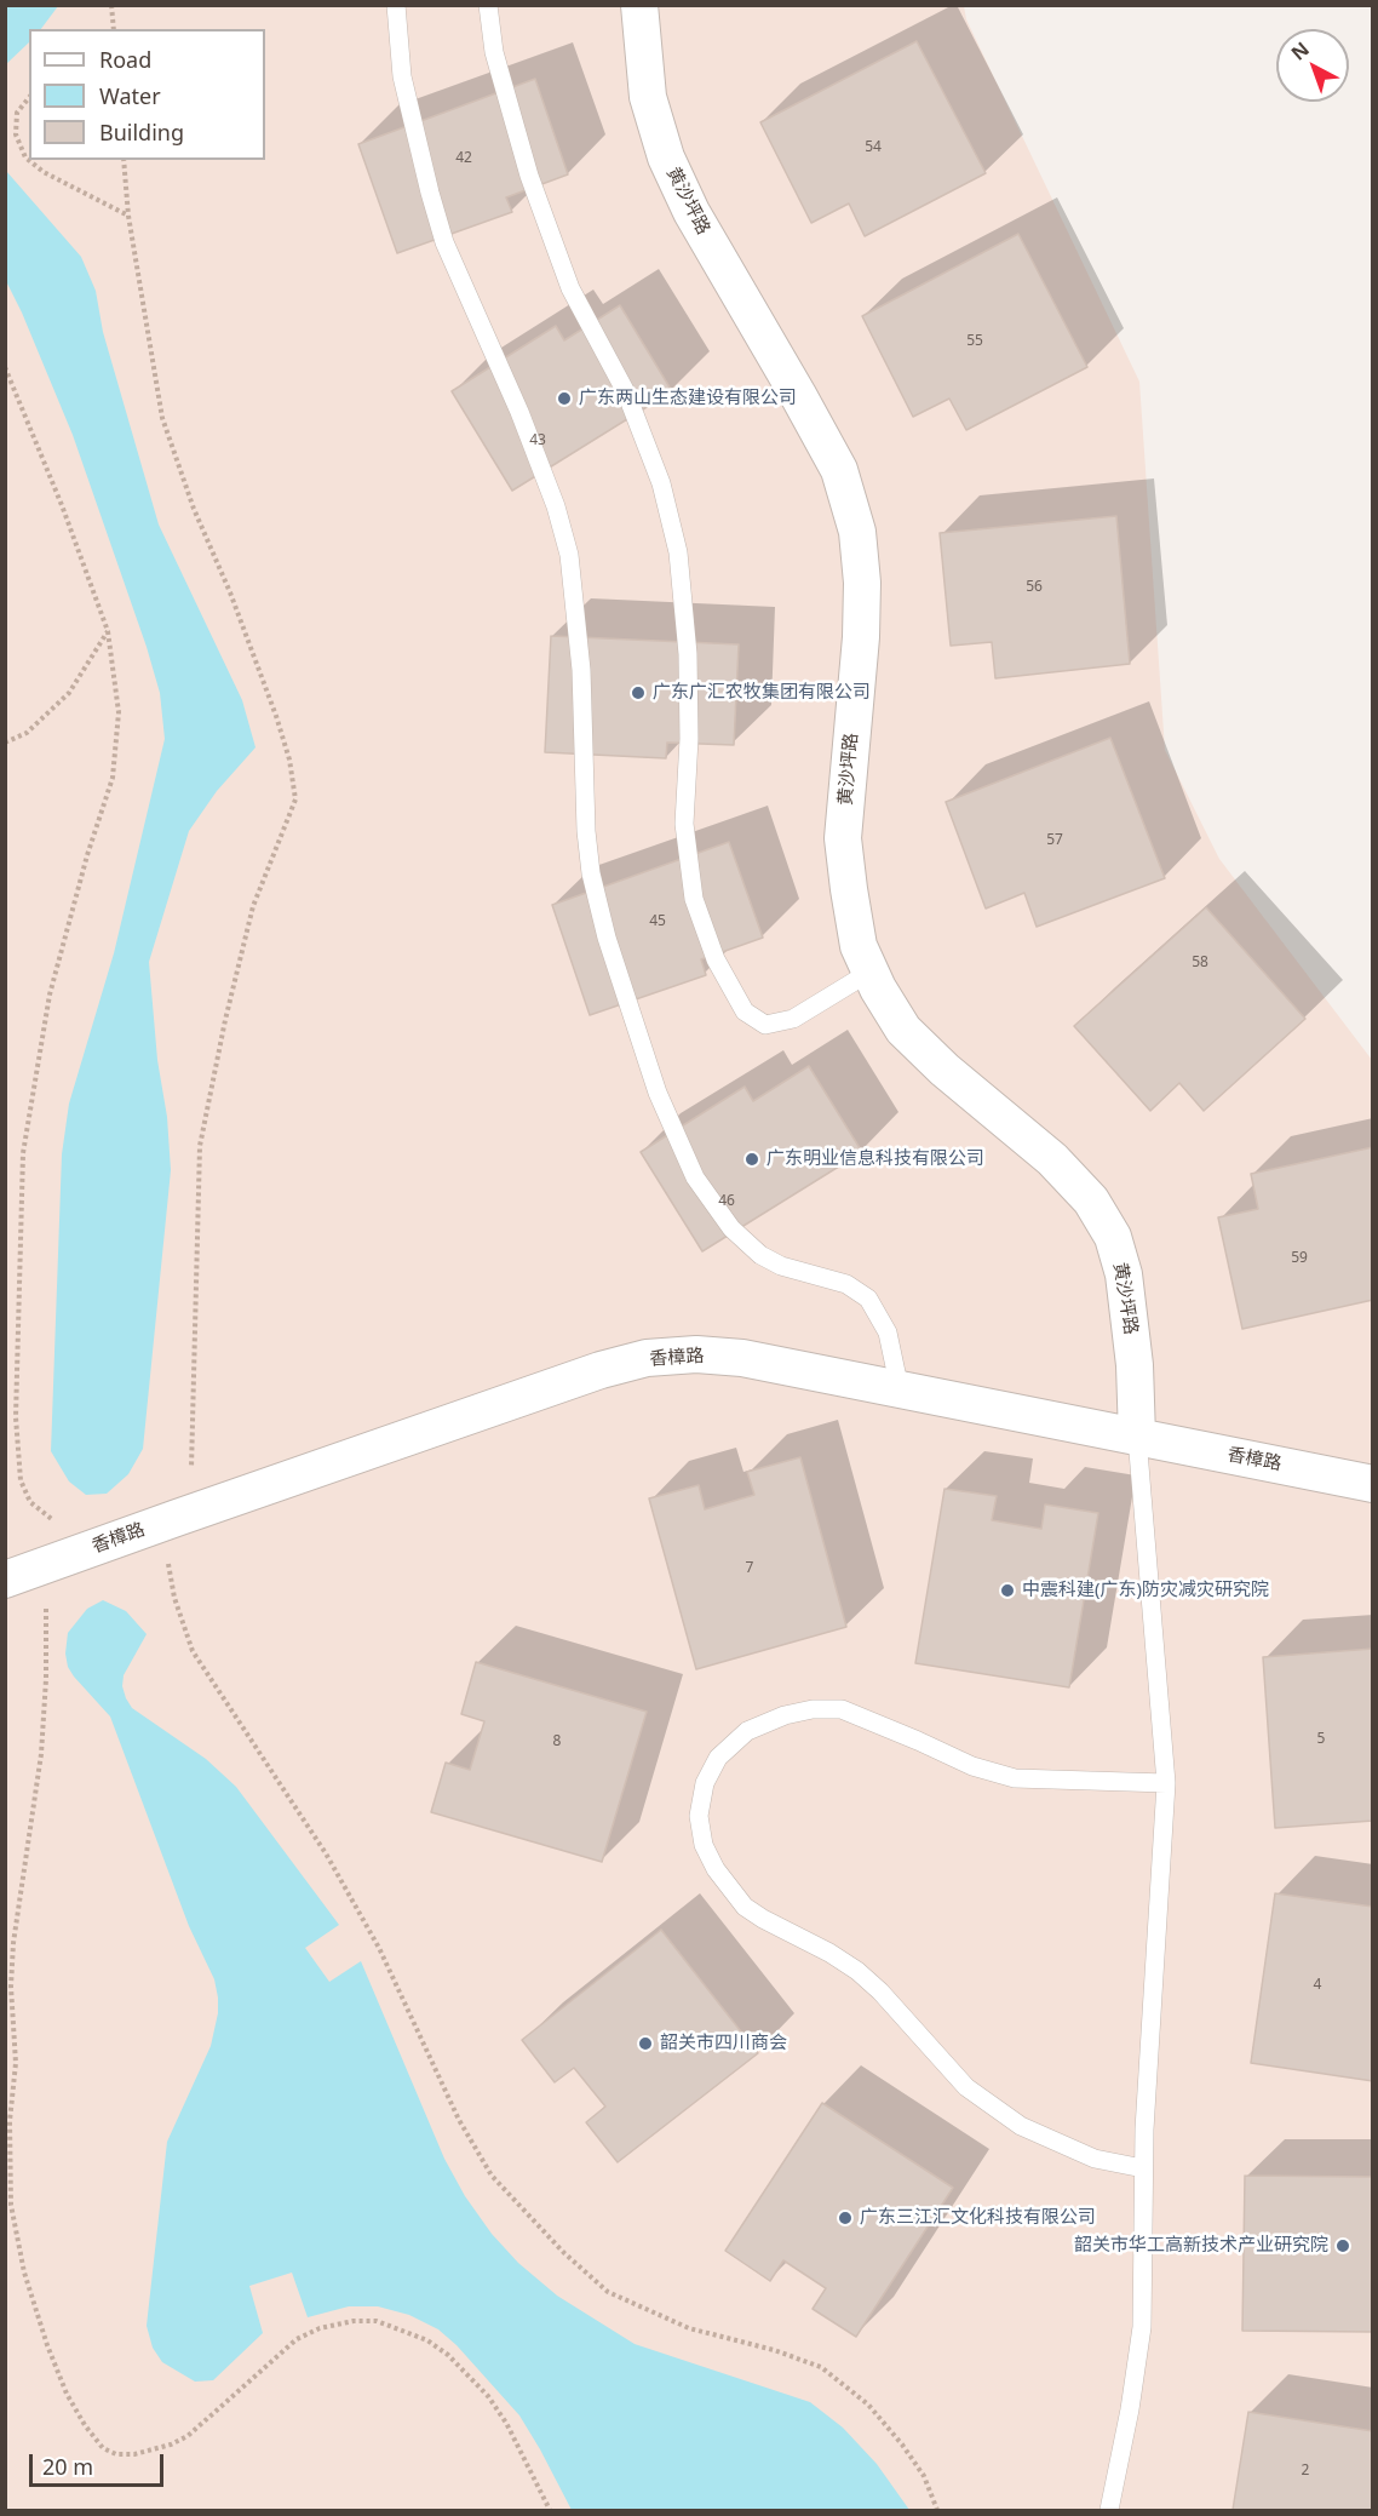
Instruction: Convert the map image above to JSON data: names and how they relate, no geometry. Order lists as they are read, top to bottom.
{
  "streets": {
    "street": ["黄沙坪路", "香樟路"]
  },
  "crossings": [
    ["黄沙坪路", "香樟路"]
  ],
  "places": [
    "广东两山生态建设有限公司",
    "广东广汇农牧集团有限公司",
    "广东明业信息科技有限公司",
    "中震科建(广东)防灾减灾研究院",
    "韶关市四川商会",
    "广东三江汇文化科技有限公司",
    "韶关市华工高新技术产业研究院"
  ],
  "house_numbers": [
    "54",
    "42",
    "55",
    "43",
    "56",
    "57",
    "45",
    "58",
    "46",
    "59",
    "7",
    "5",
    "8",
    "4",
    "2"
  ],
  "legend": ["Road", "Water", "Building"],
  "scale_bar": "20 m",
  "north": "top left"
}
